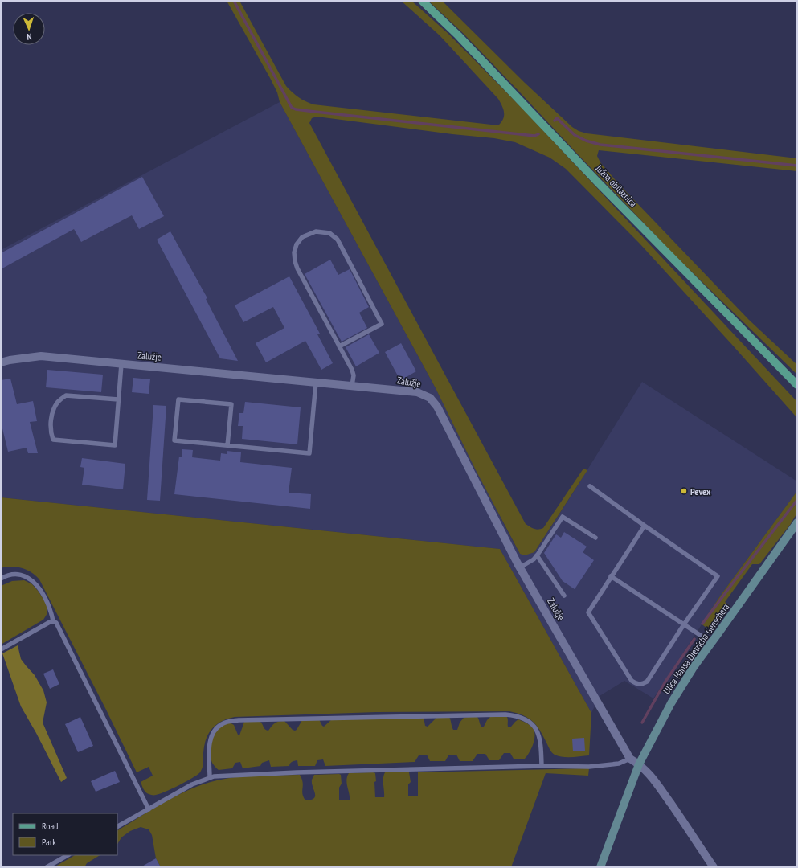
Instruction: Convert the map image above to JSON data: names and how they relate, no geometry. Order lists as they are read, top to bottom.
{
  "streets": {
    "main road": ["Južna obilaznica", "Ulica Hansa Dietricha Genschera"],
    "street": ["Zalužje"]
  },
  "crossings": [
    ["Zalužje", "Ulica Hansa Dietricha Genschera"]
  ],
  "places": ["Pevex"],
  "legend": ["Road", "Park"],
  "north": "bottom"
}
